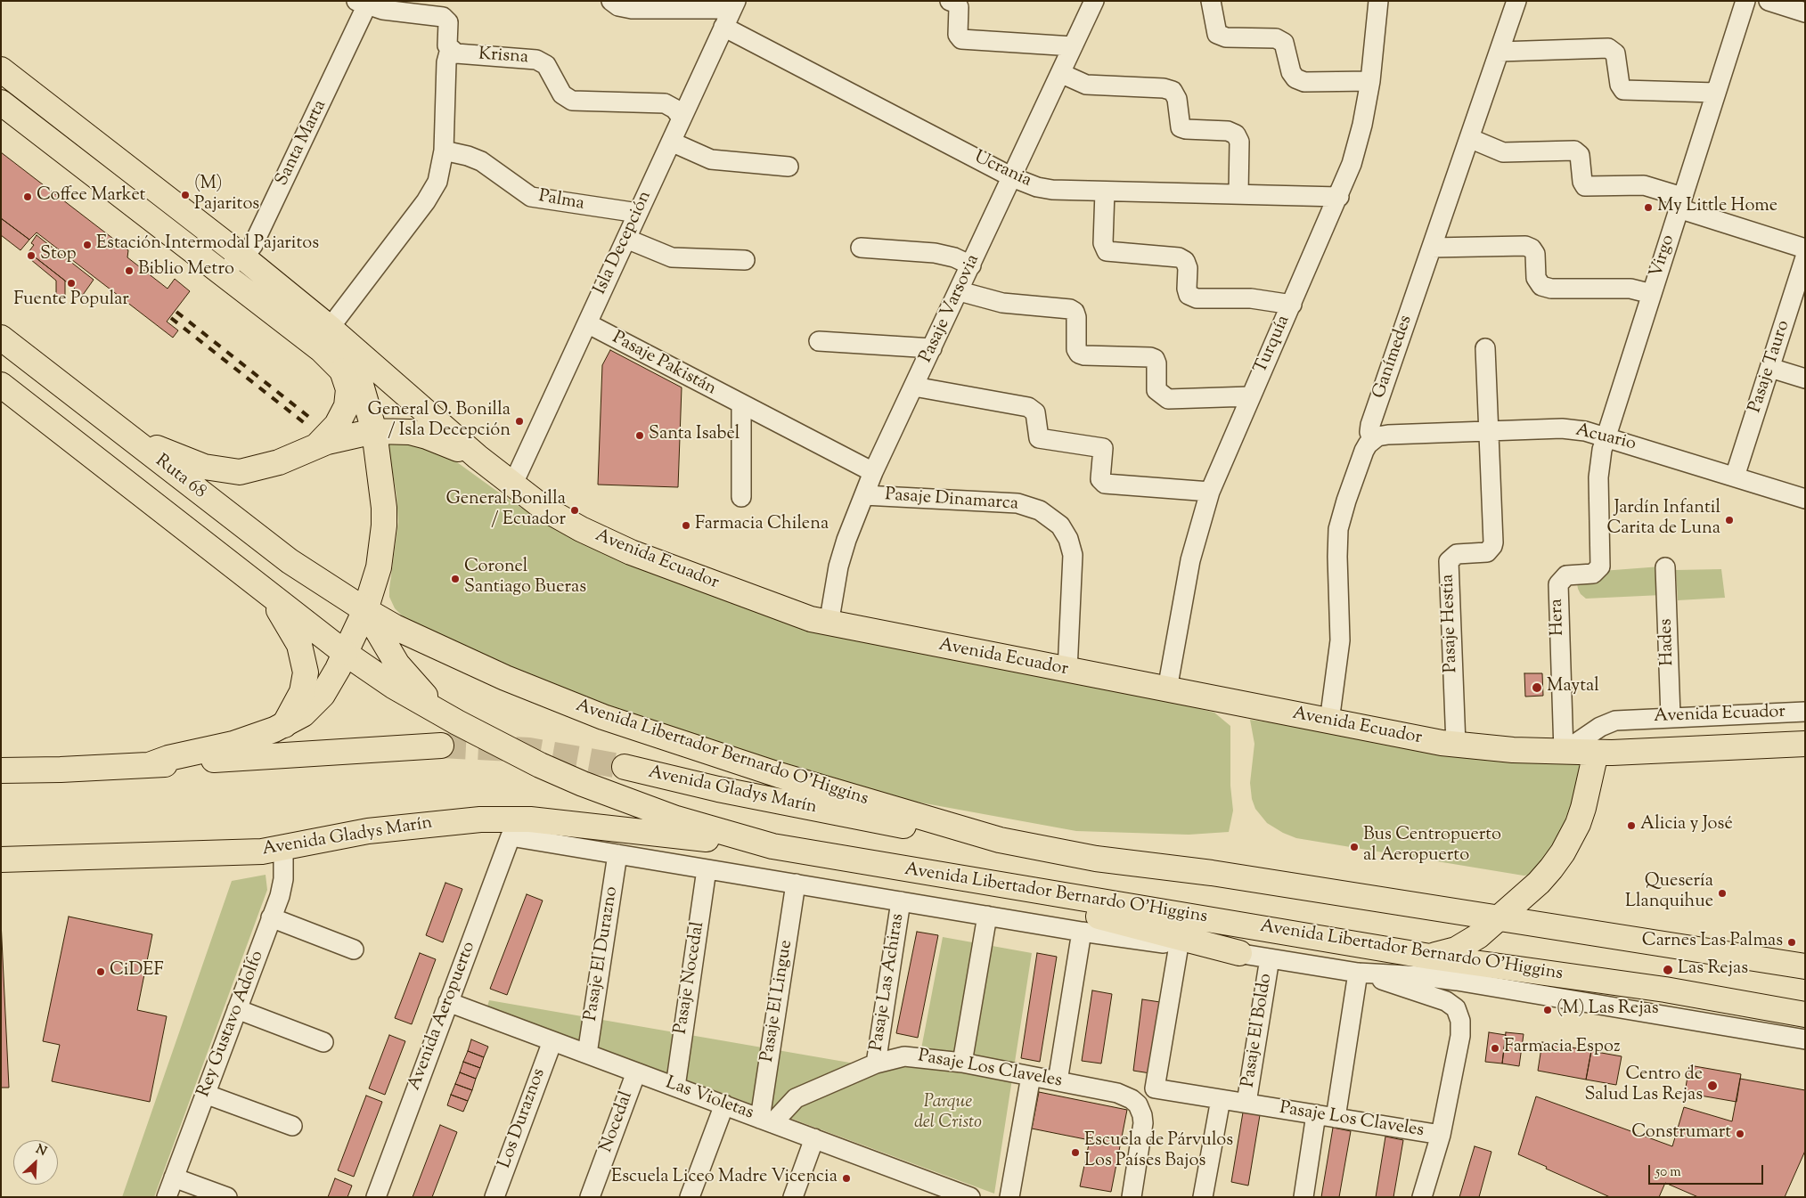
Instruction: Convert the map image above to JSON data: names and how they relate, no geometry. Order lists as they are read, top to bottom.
{
  "streets": {
    "main road": [
      "Ruta 68",
      "Avenida Ecuador",
      "Avenida Libertador Bernardo O'Higgins",
      "Avenida Gladys Marín"
    ],
    "street": [
      "Krisna",
      "Santa Marta",
      "Ucrania",
      "Palma",
      "Isla Decepción",
      "Virgo",
      "Pasaje Varsovia",
      "Turquía",
      "Ganímedes",
      "Pasaje Pakistán",
      "Pasaje Tauro",
      "Acuario",
      "Pasaje Dinamarca",
      "Hera",
      "Pasaje Hestia",
      "Hades",
      "Pasaje El Durazno",
      "Pasaje Nocedal",
      "Pasaje Las Achiras",
      "Pasaje El Lingue",
      "Avenida Aeropuerto",
      "Rey Gustavo Adolfo",
      "Pasaje El Boldo",
      "Pasaje Los Claveles",
      "Las Violetas",
      "Los Duraznos",
      "Nocedal"
    ]
  },
  "crossings": [
    ["Krisna", "Isla Decepción"],
    ["Ucrania", "Isla Decepción"],
    ["Ucrania", "Pasaje Varsovia"],
    ["Ucrania", "Turquía"],
    ["Palma", "Isla Decepción"],
    ["Isla Decepción", "Pasaje Pakistán"],
    ["Isla Decepción", "Avenida Ecuador"],
    ["Virgo", "Acuario"],
    ["Virgo", "Hera"],
    ["Pasaje Varsovia", "Pasaje Pakistán"],
    ["Pasaje Varsovia", "Pasaje Dinamarca"],
    ["Pasaje Varsovia", "Avenida Ecuador"],
    ["Turquía", "Avenida Ecuador"],
    ["Ganímedes", "Acuario"],
    ["Ganímedes", "Avenida Ecuador"],
    ["Pasaje Tauro", "Acuario"],
    ["Acuario", "Hera"],
    ["Acuario", "Pasaje Hestia"],
    ["Ruta 68", "Avenida Ecuador"],
    ["Ruta 68", "Avenida Libertador Bernardo O'Higgins"],
    ["Pasaje Dinamarca", "Avenida Ecuador"],
    ["Avenida Ecuador", "Hera"],
    ["Avenida Ecuador", "Pasaje Hestia"],
    ["Avenida Ecuador", "Hades"],
    ["Avenida Libertador Bernardo O'Higgins", "Avenida Gladys Marín"],
    ["Avenida Libertador Bernardo O'Higgins", "Pasaje El Durazno"],
    ["Avenida Libertador Bernardo O'Higgins", "Pasaje Nocedal"],
    ["Avenida Libertador Bernardo O'Higgins", "Pasaje Las Achiras"],
    ["Avenida Libertador Bernardo O'Higgins", "Pasaje El Lingue"],
    ["Avenida Libertador Bernardo O'Higgins", "Avenida Aeropuerto"],
    ["Avenida Libertador Bernardo O'Higgins", "Pasaje El Boldo"],
    ["Avenida Gladys Marín", "Rey Gustavo Adolfo"],
    ["Pasaje El Durazno", "Las Violetas"],
    ["Pasaje Nocedal", "Las Violetas"],
    ["Pasaje Las Achiras", "Pasaje Los Claveles"],
    ["Pasaje El Lingue", "Pasaje Los Claveles"],
    ["Pasaje El Lingue", "Las Violetas"],
    ["Avenida Aeropuerto", "Las Violetas"],
    ["Pasaje El Boldo", "Pasaje Los Claveles"],
    ["Pasaje Los Claveles", "Las Violetas"],
    ["Las Violetas", "Los Duraznos"],
    ["Las Violetas", "Nocedal"]
  ],
  "parks": ["Parque del Cristo"],
  "places": [
    "(M) Pajaritos",
    "Coffee Market",
    "My Little Home",
    "Estación Intermodal Pajaritos",
    "Stop",
    "Biblio Metro",
    "Fuente Popular",
    "General O. Bonilla / Isla Decepción",
    "Santa Isabel",
    "General Bonilla / Ecuador",
    "Jardín Infantil Carita de Luna",
    "Farmacia Chilena",
    "Coronel Santiago Bueras",
    "Maytal",
    "Alicia y José",
    "Bus Centropuerto al Aeropuerto",
    "Quesería Llanquihue",
    "Carnes Las Palmas",
    "Las Rejas",
    "CiDEF",
    "(M) Las Rejas",
    "Farmacia Espoz",
    "Centro de Salud Las Rejas",
    "Construmart",
    "Escuela de Párvulos Los Países Bajos",
    "Escuela Liceo Madre Vicencia"
  ],
  "scale_bar": "50 m",
  "north": "top right"
}
